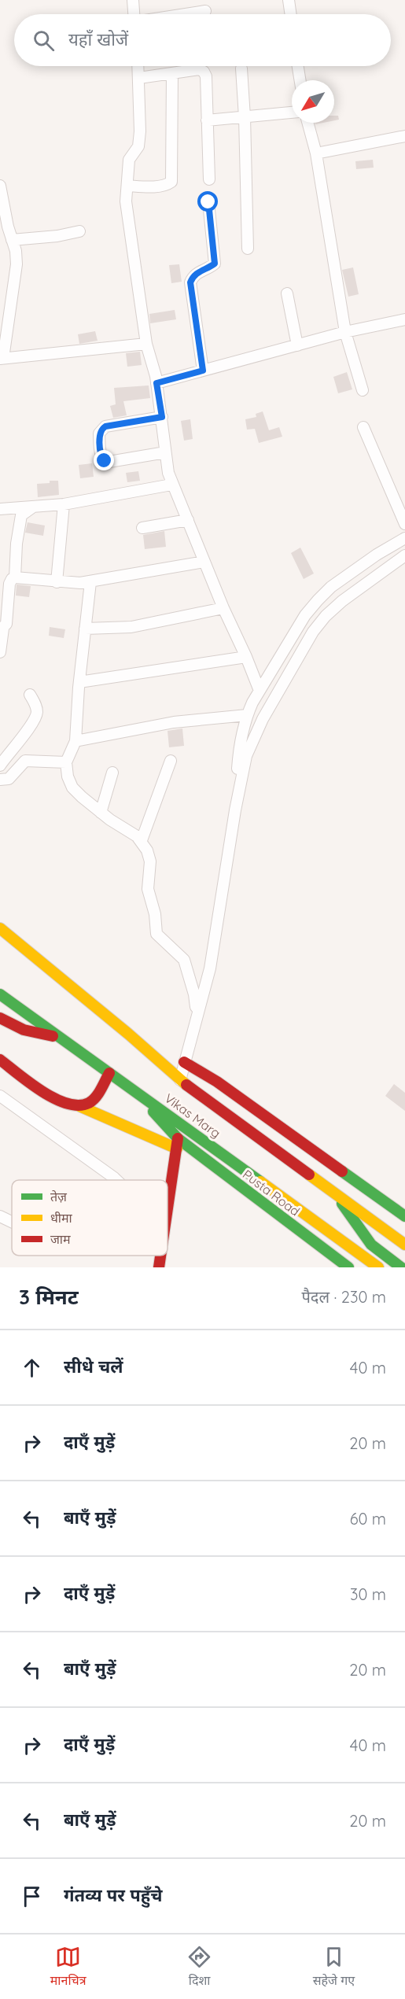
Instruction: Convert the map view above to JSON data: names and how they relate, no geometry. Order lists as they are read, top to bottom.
{
  "streets": {
    "main road": ["Vikas Marg", "Pusta Road"]
  },
  "crossings": [
    ["Vikas Marg", "Pusta Road"]
  ],
  "legend": ["तेज़", "धीमा", "जाम"],
  "north": "bottom left",
  "page": {
    "search": "यहाँ खोजें",
    "heading": ["3 मिनट", "पैदल · 230 m"],
    "list": [
      ["सीधे चलें", "40 m"],
      ["दाएँ मुड़ें", "20 m"],
      ["बाएँ मुड़ें", "60 m"],
      ["दाएँ मुड़ें", "30 m"],
      ["बाएँ मुड़ें", "20 m"],
      ["दाएँ मुड़ें", "40 m"],
      ["बाएँ मुड़ें", "20 m"],
      "गंतव्य पर पहुँचे"
    ],
    "nav": ["मानचित्र", "दिशा", "सहेजे गए"]
  }
}
